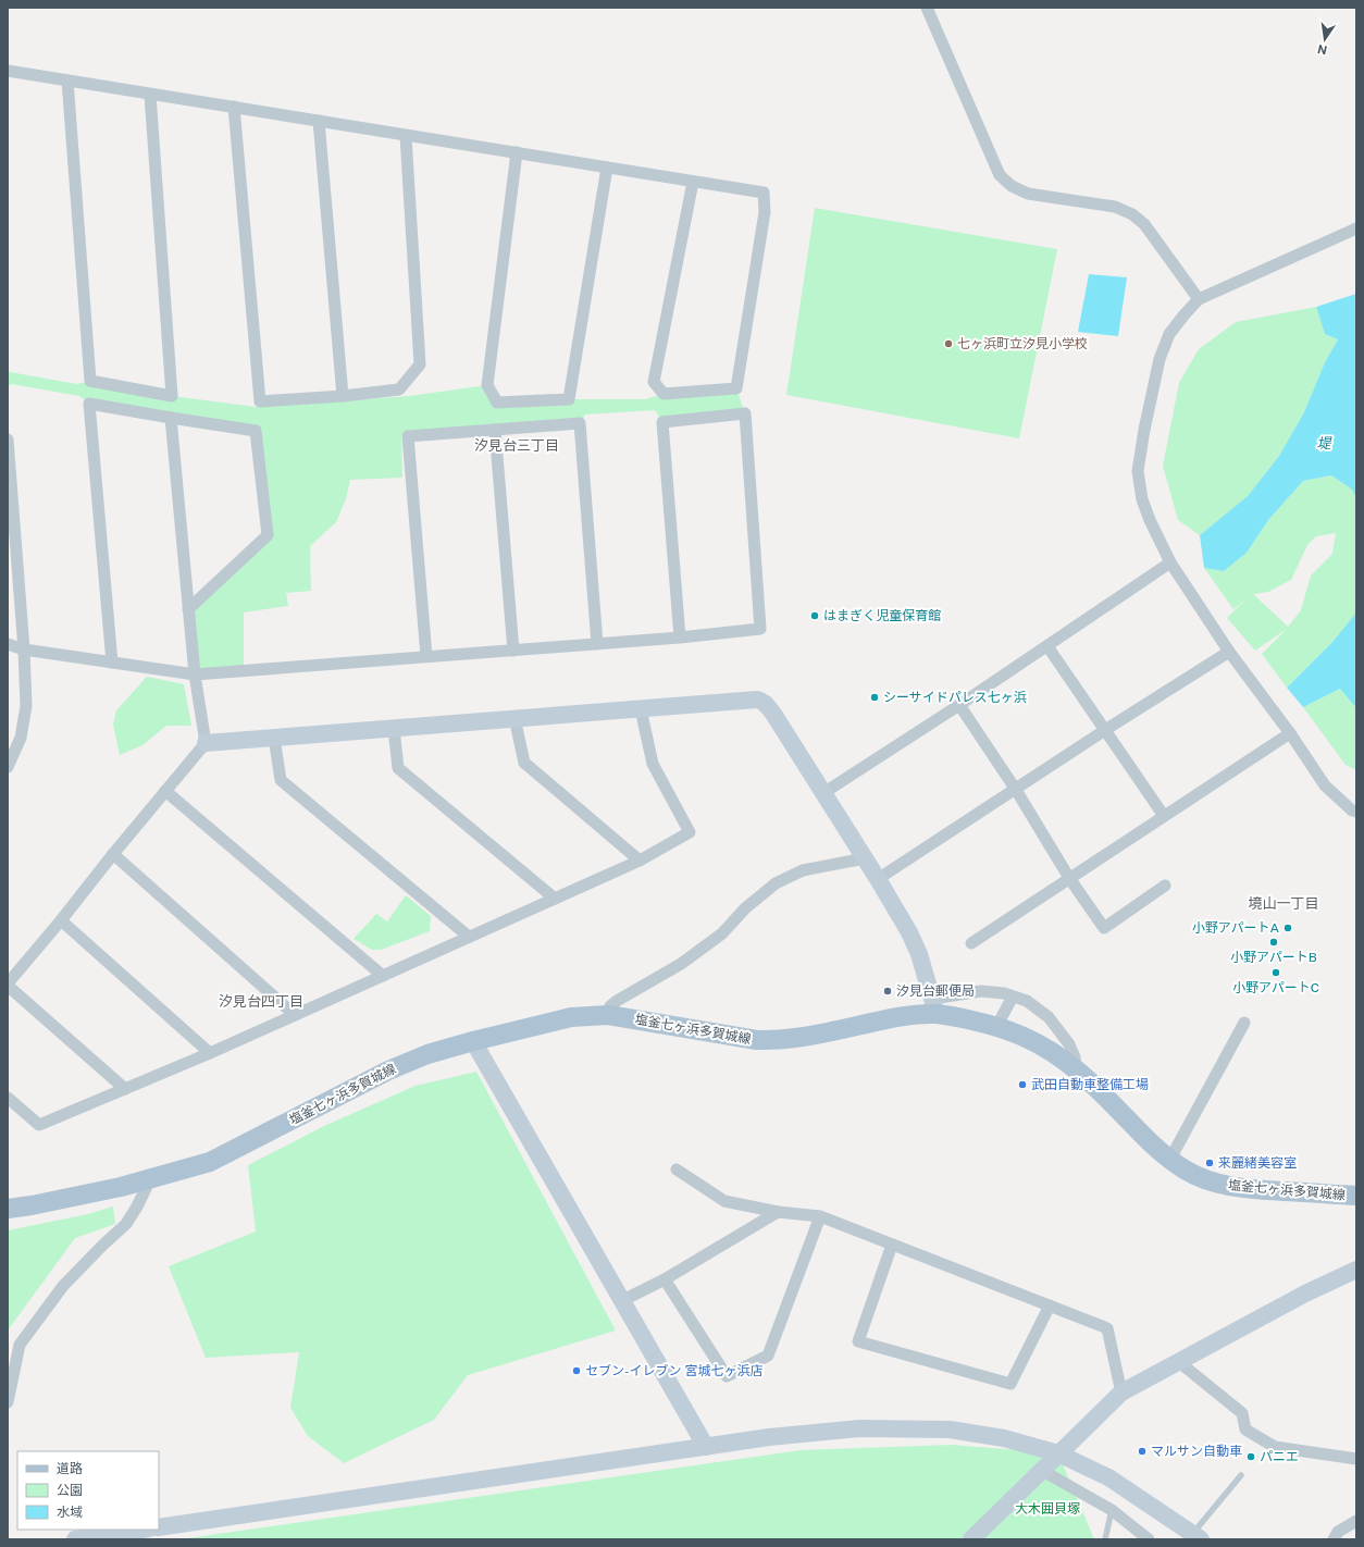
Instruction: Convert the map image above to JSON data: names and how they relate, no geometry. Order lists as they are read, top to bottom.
{
  "streets": {
    "main road": ["塩釜七ヶ浜多賀城線"]
  },
  "districts": ["汐見台三丁目", "境山一丁目", "汐見台四丁目"],
  "water": ["堤"],
  "parks": ["大木囲貝塚"],
  "places": [
    "七ヶ浜町立汐見小学校",
    "はまぎく児童保育館",
    "シーサイドパレス七ヶ浜",
    "小野アパートA",
    "小野アパートB",
    "小野アパートC",
    "汐見台郵便局",
    "武田自動車整備工場",
    "来麗緒美容室",
    "セブン-イレブン 宮城七ヶ浜店",
    "マルサン自動車",
    "パニエ"
  ],
  "legend": ["道路", "公園", "水域"],
  "north": "bottom"
}
